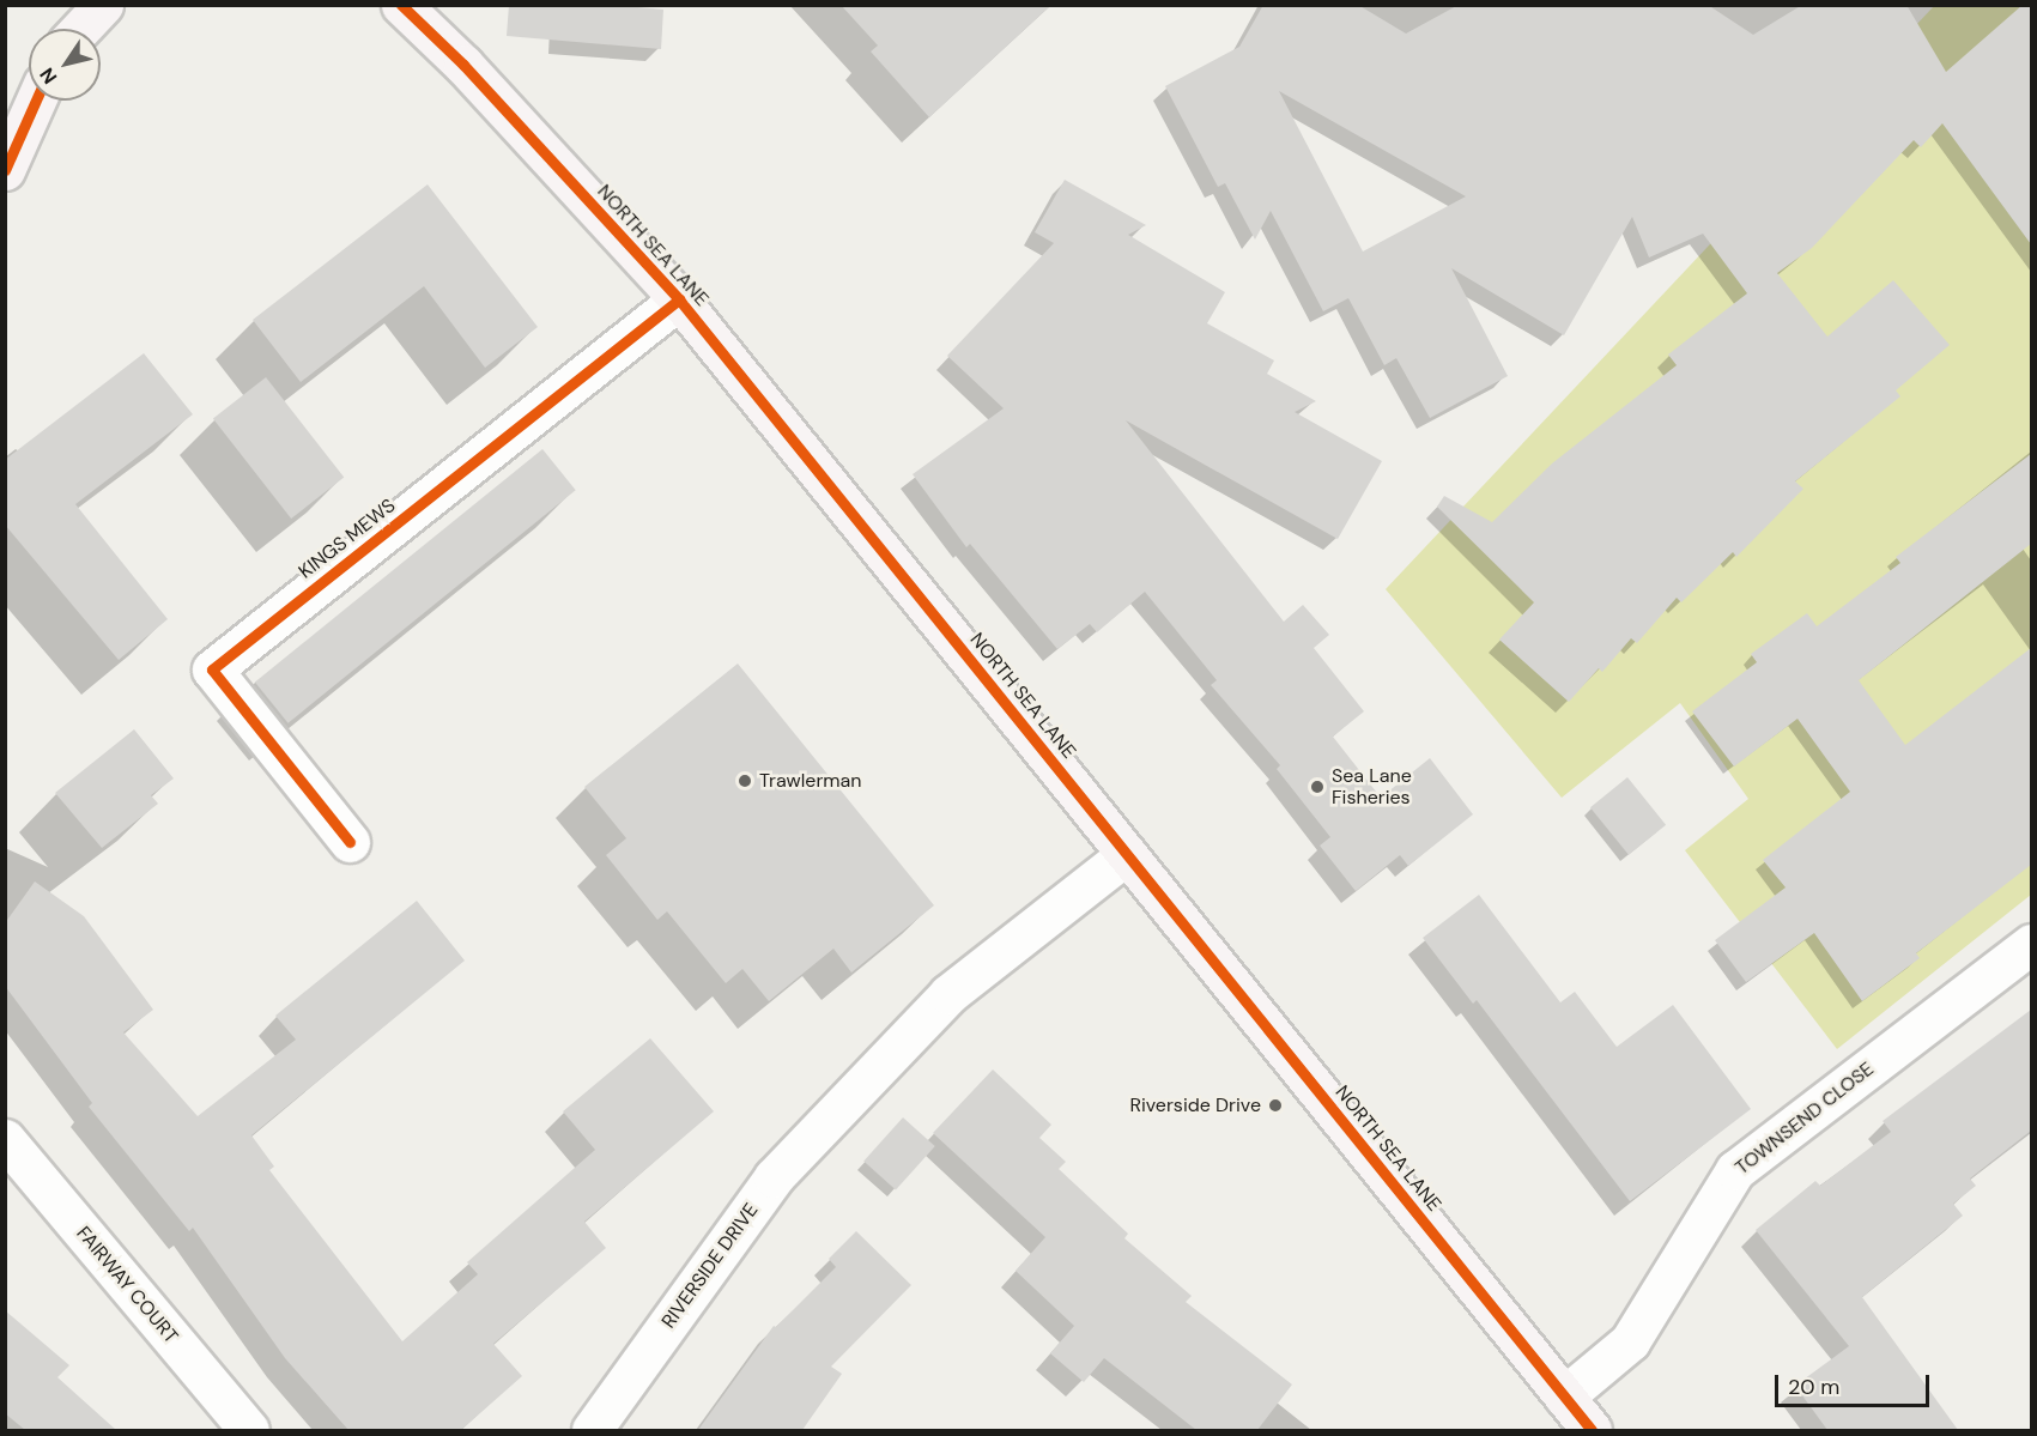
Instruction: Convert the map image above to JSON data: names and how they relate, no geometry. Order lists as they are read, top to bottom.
{
  "streets": {
    "street": [
      "NORTH SEA LANE",
      "KINGS MEWS",
      "TOWNSEND CLOSE",
      "RIVERSIDE DRIVE",
      "FAIRWAY COURT"
    ]
  },
  "crossings": [
    ["NORTH SEA LANE", "KINGS MEWS"],
    ["NORTH SEA LANE", "TOWNSEND CLOSE"],
    ["NORTH SEA LANE", "RIVERSIDE DRIVE"]
  ],
  "places": ["Trawlerman", "Sea Lane Fisheries", "Riverside Drive"],
  "scale_bar": "20 m",
  "north": "bottom left"
}
